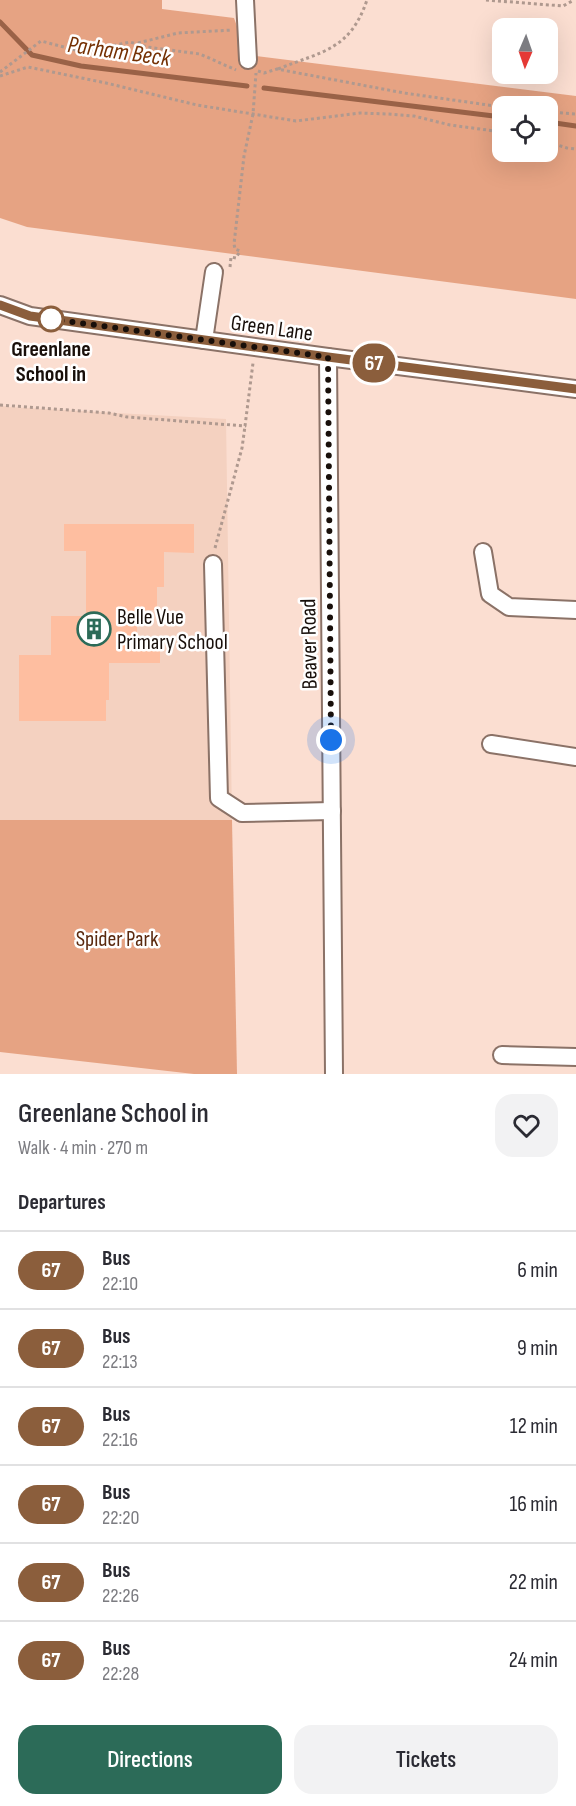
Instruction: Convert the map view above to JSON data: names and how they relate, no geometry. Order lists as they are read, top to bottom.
{
  "streets": {
    "street": ["Green Lane", "Beaver Road"]
  },
  "crossings": [
    ["Green Lane", "Beaver Road"]
  ],
  "water": ["Parham Beck"],
  "parks": ["Spider Park"],
  "places": {
    "other": ["Greenlane School in"],
    "building": ["Belle Vue Primary School"]
  },
  "lines": ["bus line 67"],
  "north": "bottom",
  "page": {
    "on_map": "67",
    "heading": [
      ["Greenlane School in", "Walk · 4 min · 270 m"],
      "Departures"
    ],
    "list": [
      {
        "mark": "67",
        "name": "Bus",
        "note": "22:10",
        "value": "6 min"
      },
      {
        "mark": "67",
        "name": "Bus",
        "note": "22:13",
        "value": "9 min"
      },
      {
        "mark": "67",
        "name": "Bus",
        "note": "22:16",
        "value": "12 min"
      },
      {
        "mark": "67",
        "name": "Bus",
        "note": "22:20",
        "value": "16 min"
      },
      {
        "mark": "67",
        "name": "Bus",
        "note": "22:26",
        "value": "22 min"
      },
      {
        "mark": "67",
        "name": "Bus",
        "note": "22:28",
        "value": "24 min"
      }
    ],
    "buttons": ["Directions", "Tickets"]
  }
}
